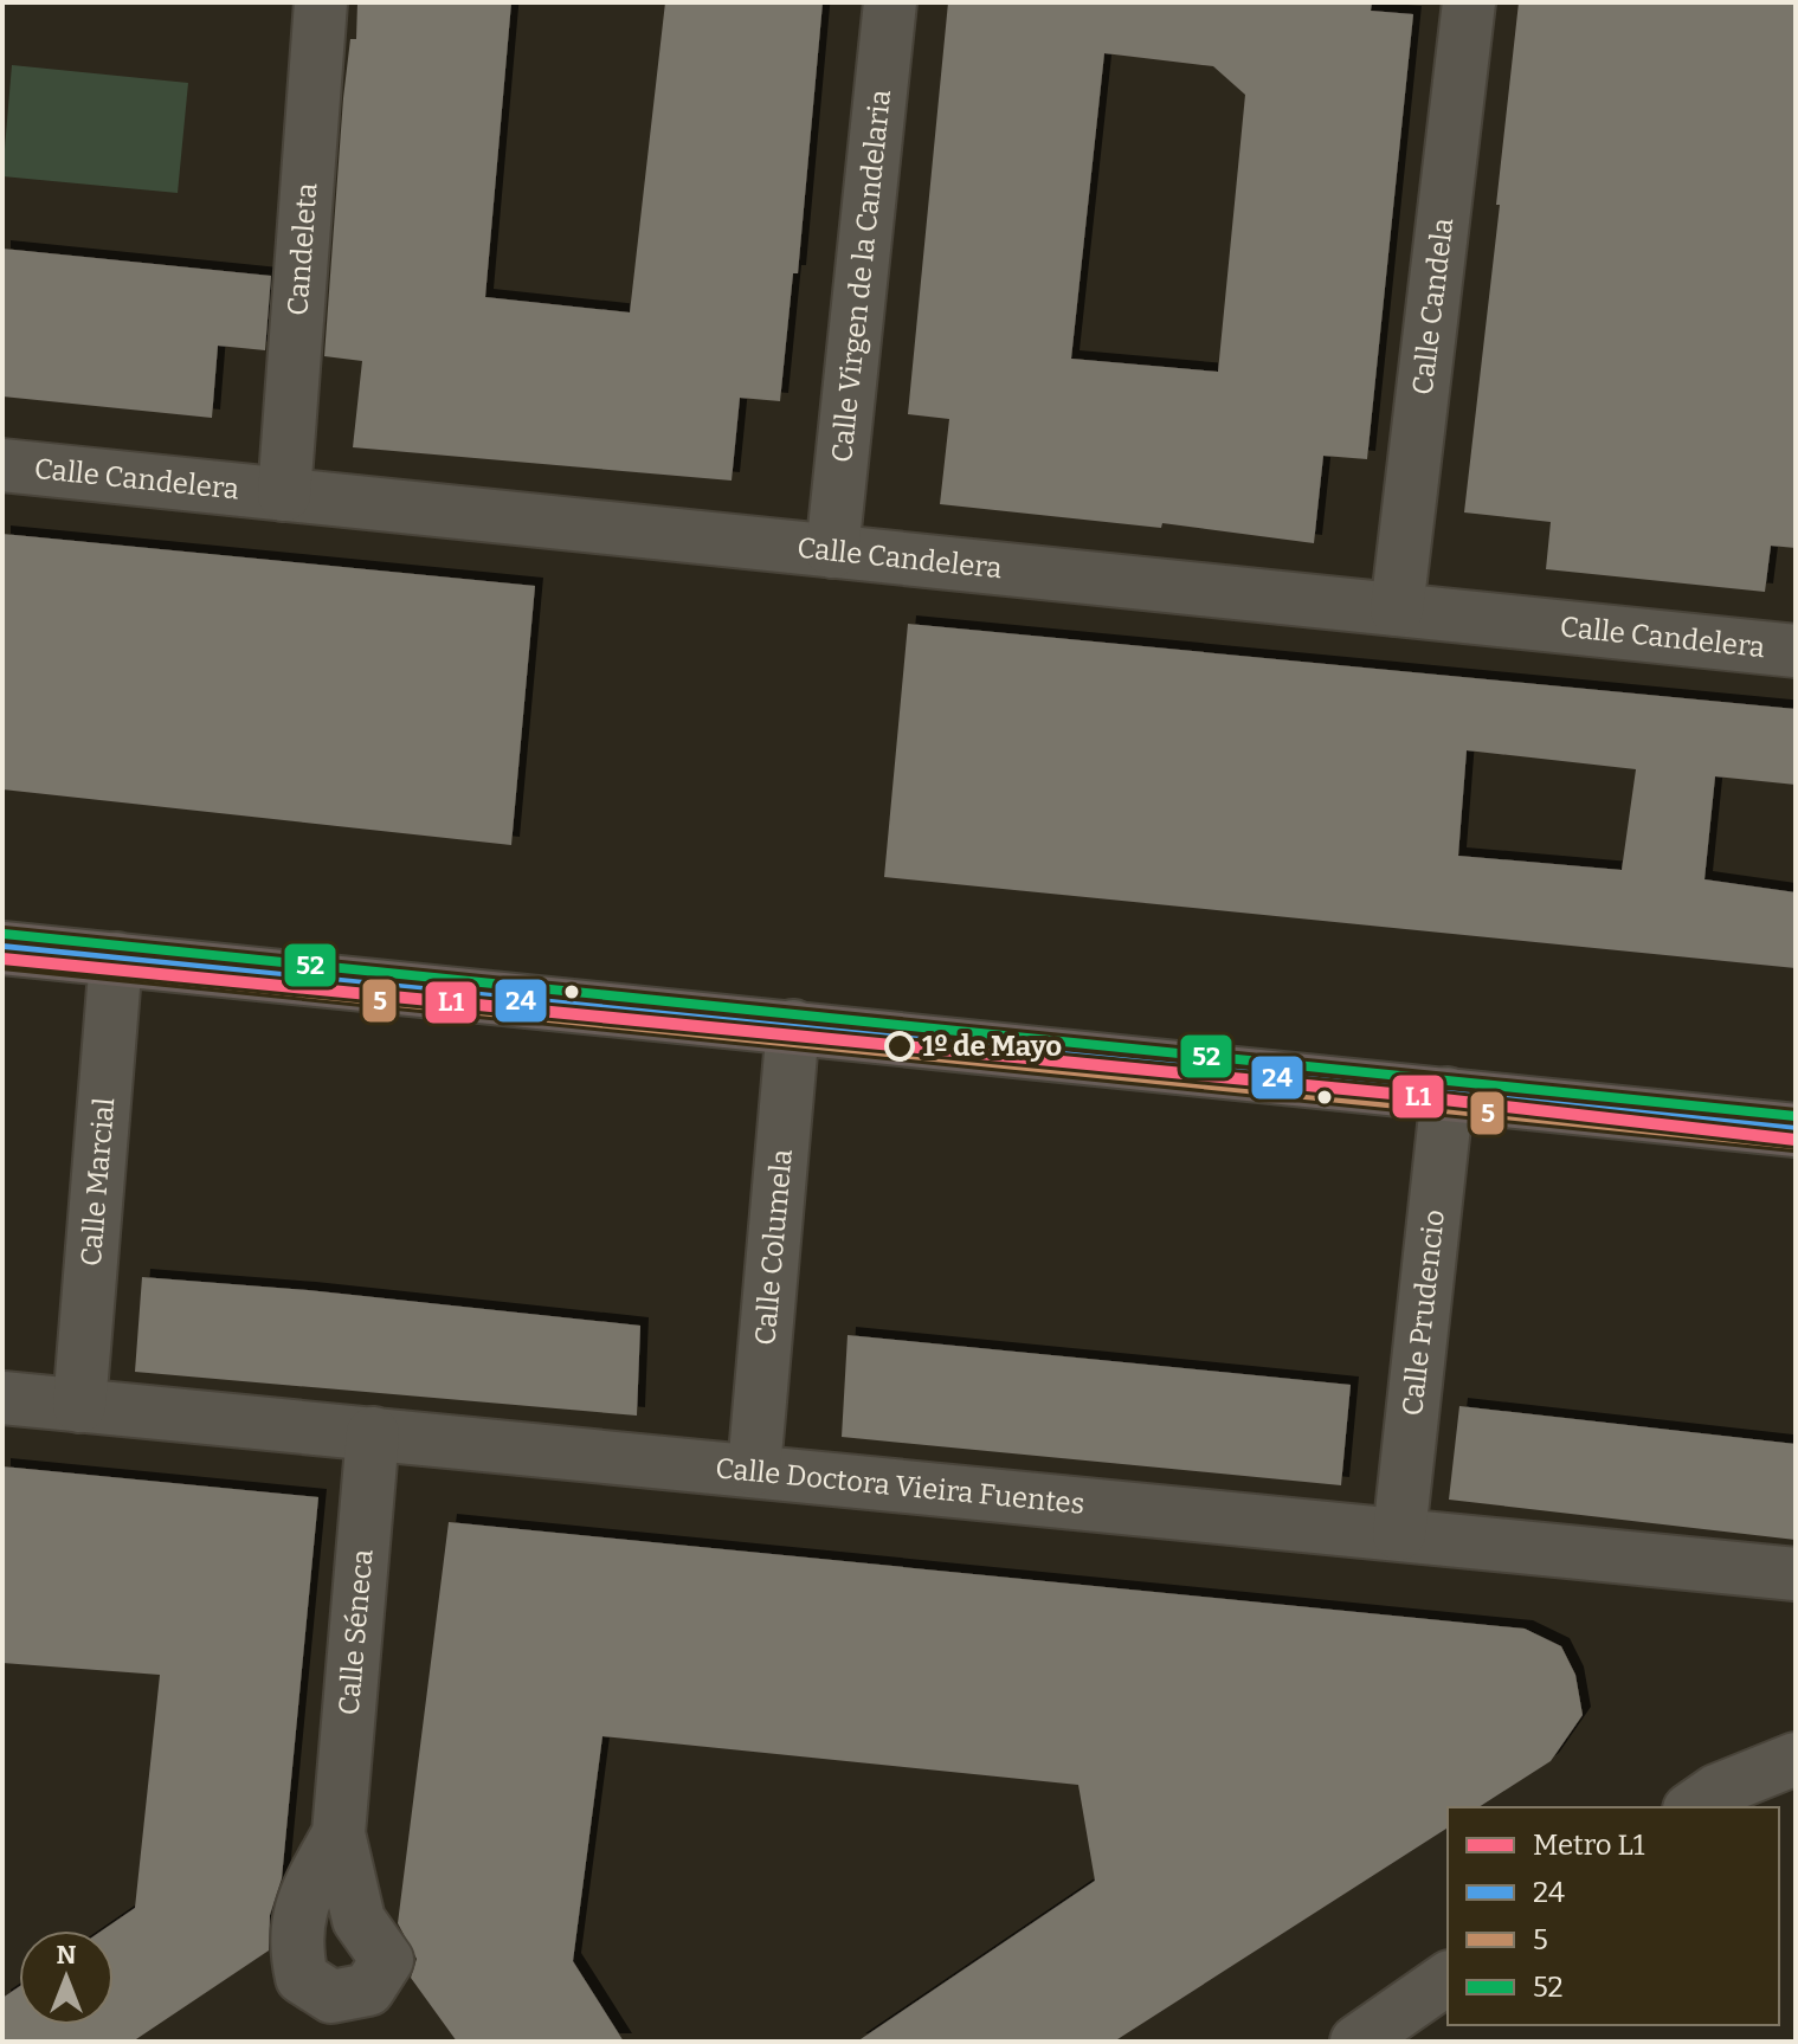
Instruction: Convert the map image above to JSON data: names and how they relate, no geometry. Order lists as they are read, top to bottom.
{
  "streets": {
    "street": [
      "Candeleta",
      "Calle Virgen de la Candelaria",
      "Calle Candela",
      "Calle Candelera",
      "Calle Marcial",
      "Calle Columela",
      "Calle Prudencio",
      "Calle Doctora Vieira Fuentes",
      "Calle Séneca"
    ]
  },
  "crossings": [
    ["Candeleta", "Calle Candelera"],
    ["Calle Virgen de la Candelaria", "Calle Candelera"],
    ["Calle Candela", "Calle Candelera"],
    ["Calle Marcial", "Calle Doctora Vieira Fuentes"],
    ["Calle Columela", "Calle Doctora Vieira Fuentes"],
    ["Calle Prudencio", "Calle Doctora Vieira Fuentes"],
    ["Calle Doctora Vieira Fuentes", "Calle Séneca"]
  ],
  "places": ["1º de Mayo"],
  "lines": [
    "transit line 52",
    "transit line 24",
    "metro line L1",
    "transit line 5"
  ],
  "legend": [
    "Metro L1",
    "24",
    "5",
    "52"
  ],
  "north": "top"
}
